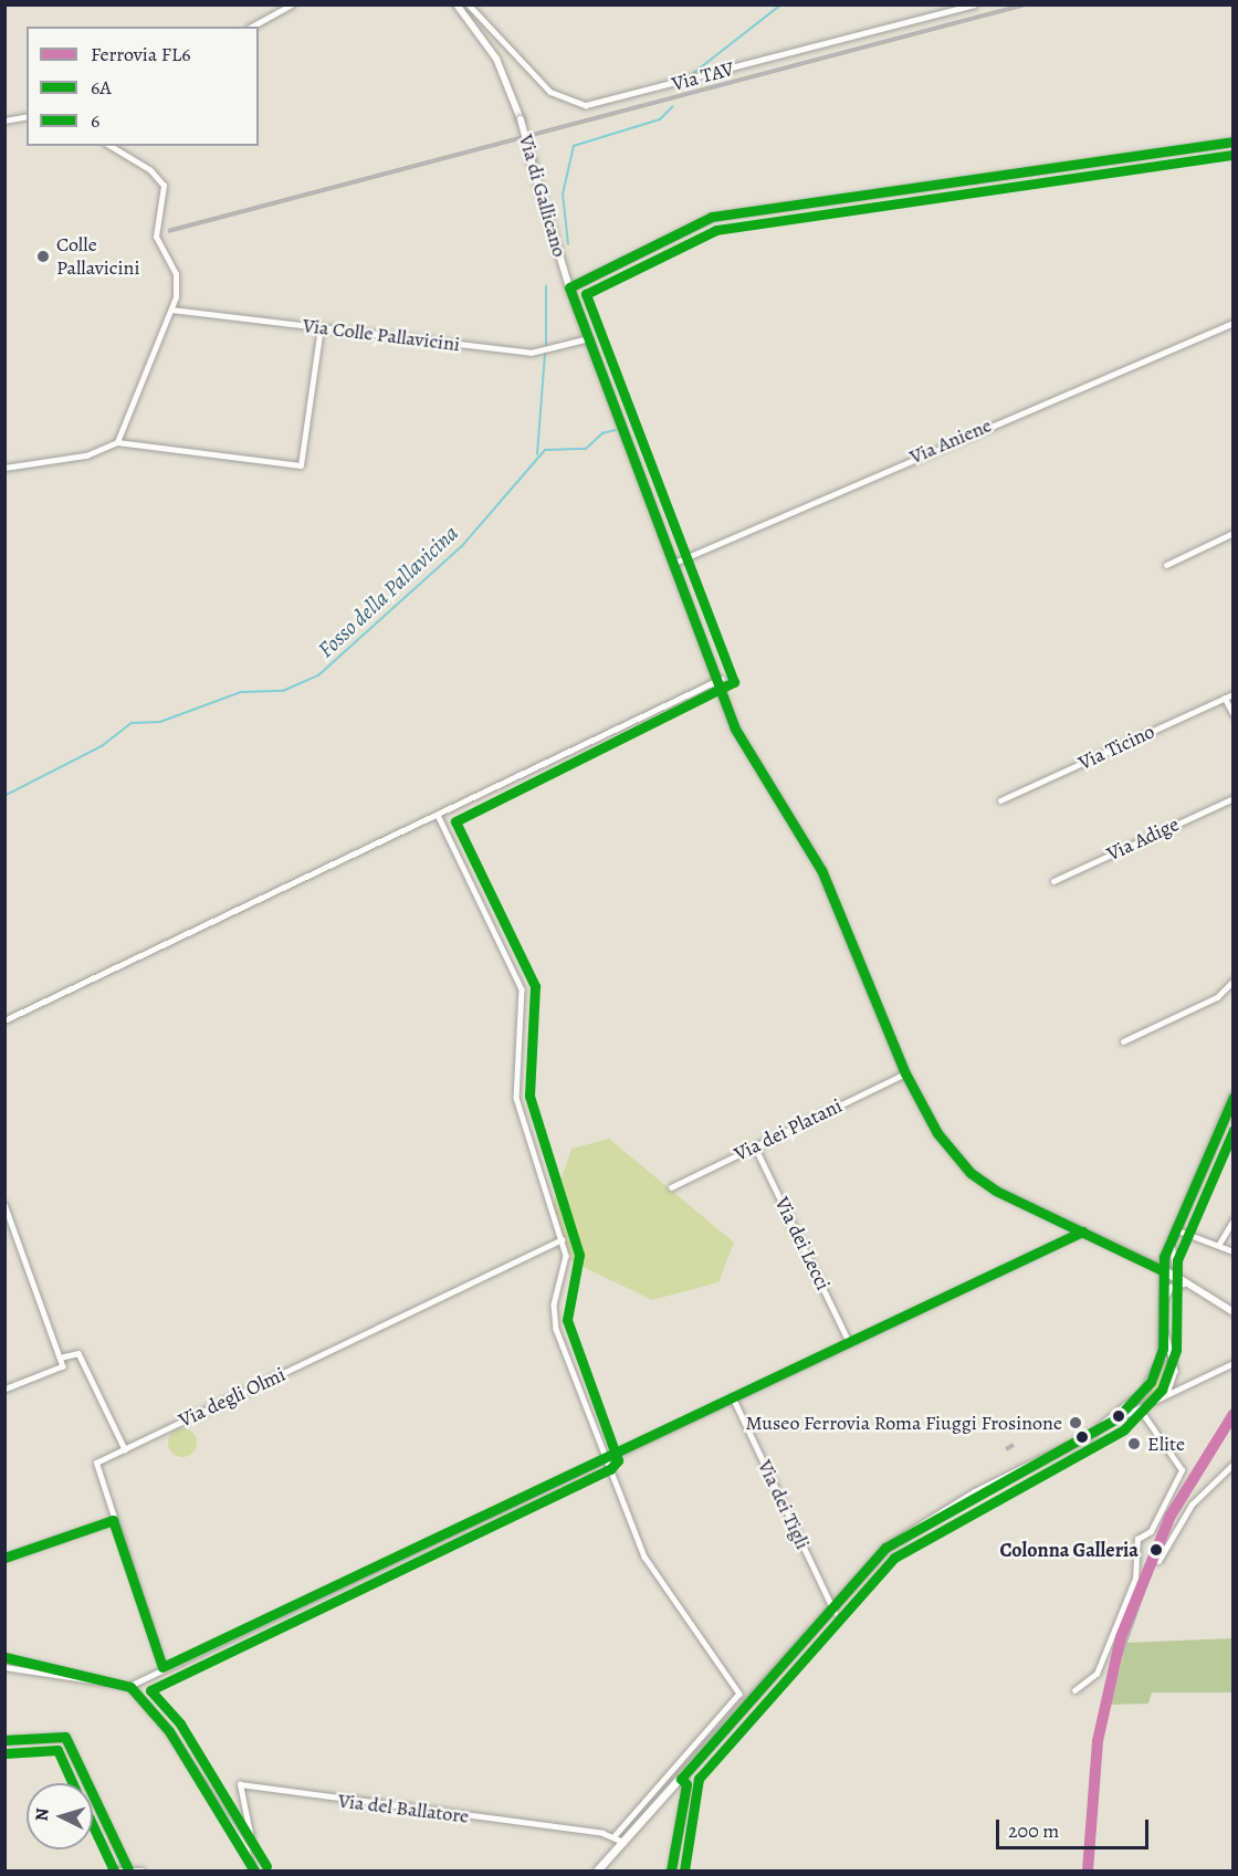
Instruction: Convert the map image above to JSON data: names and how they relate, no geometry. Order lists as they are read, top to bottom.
{
  "streets": {
    "street": [
      "Via TAV",
      "Via di Gallicano",
      "Via Colle Pallavicini",
      "Via Aniene",
      "Via Ticino",
      "Via Adige",
      "Via dei Platani",
      "Via dei Lecci",
      "Via degli Olmi",
      "Via dei Tigli",
      "Via del Ballatore"
    ]
  },
  "crossings": [
    ["Via di Gallicano", "Via Colle Pallavicini"],
    ["Via di Gallicano", "Via Aniene"],
    ["Via di Gallicano", "Via dei Platani"],
    ["Via dei Platani", "Via dei Lecci"]
  ],
  "water": ["Fosso della Pallavicina"],
  "places": [
    "Colle Pallavicini",
    "Museo Ferrovia Roma Fiuggi Frosinone",
    "Elite",
    "Colonna Galleria"
  ],
  "lines": ["transit line 6A", "transit line 6", "rail line FL6"],
  "legend": ["Ferrovia FL6", "6A", "6"],
  "scale_bar": "200 m",
  "north": "left"
}
